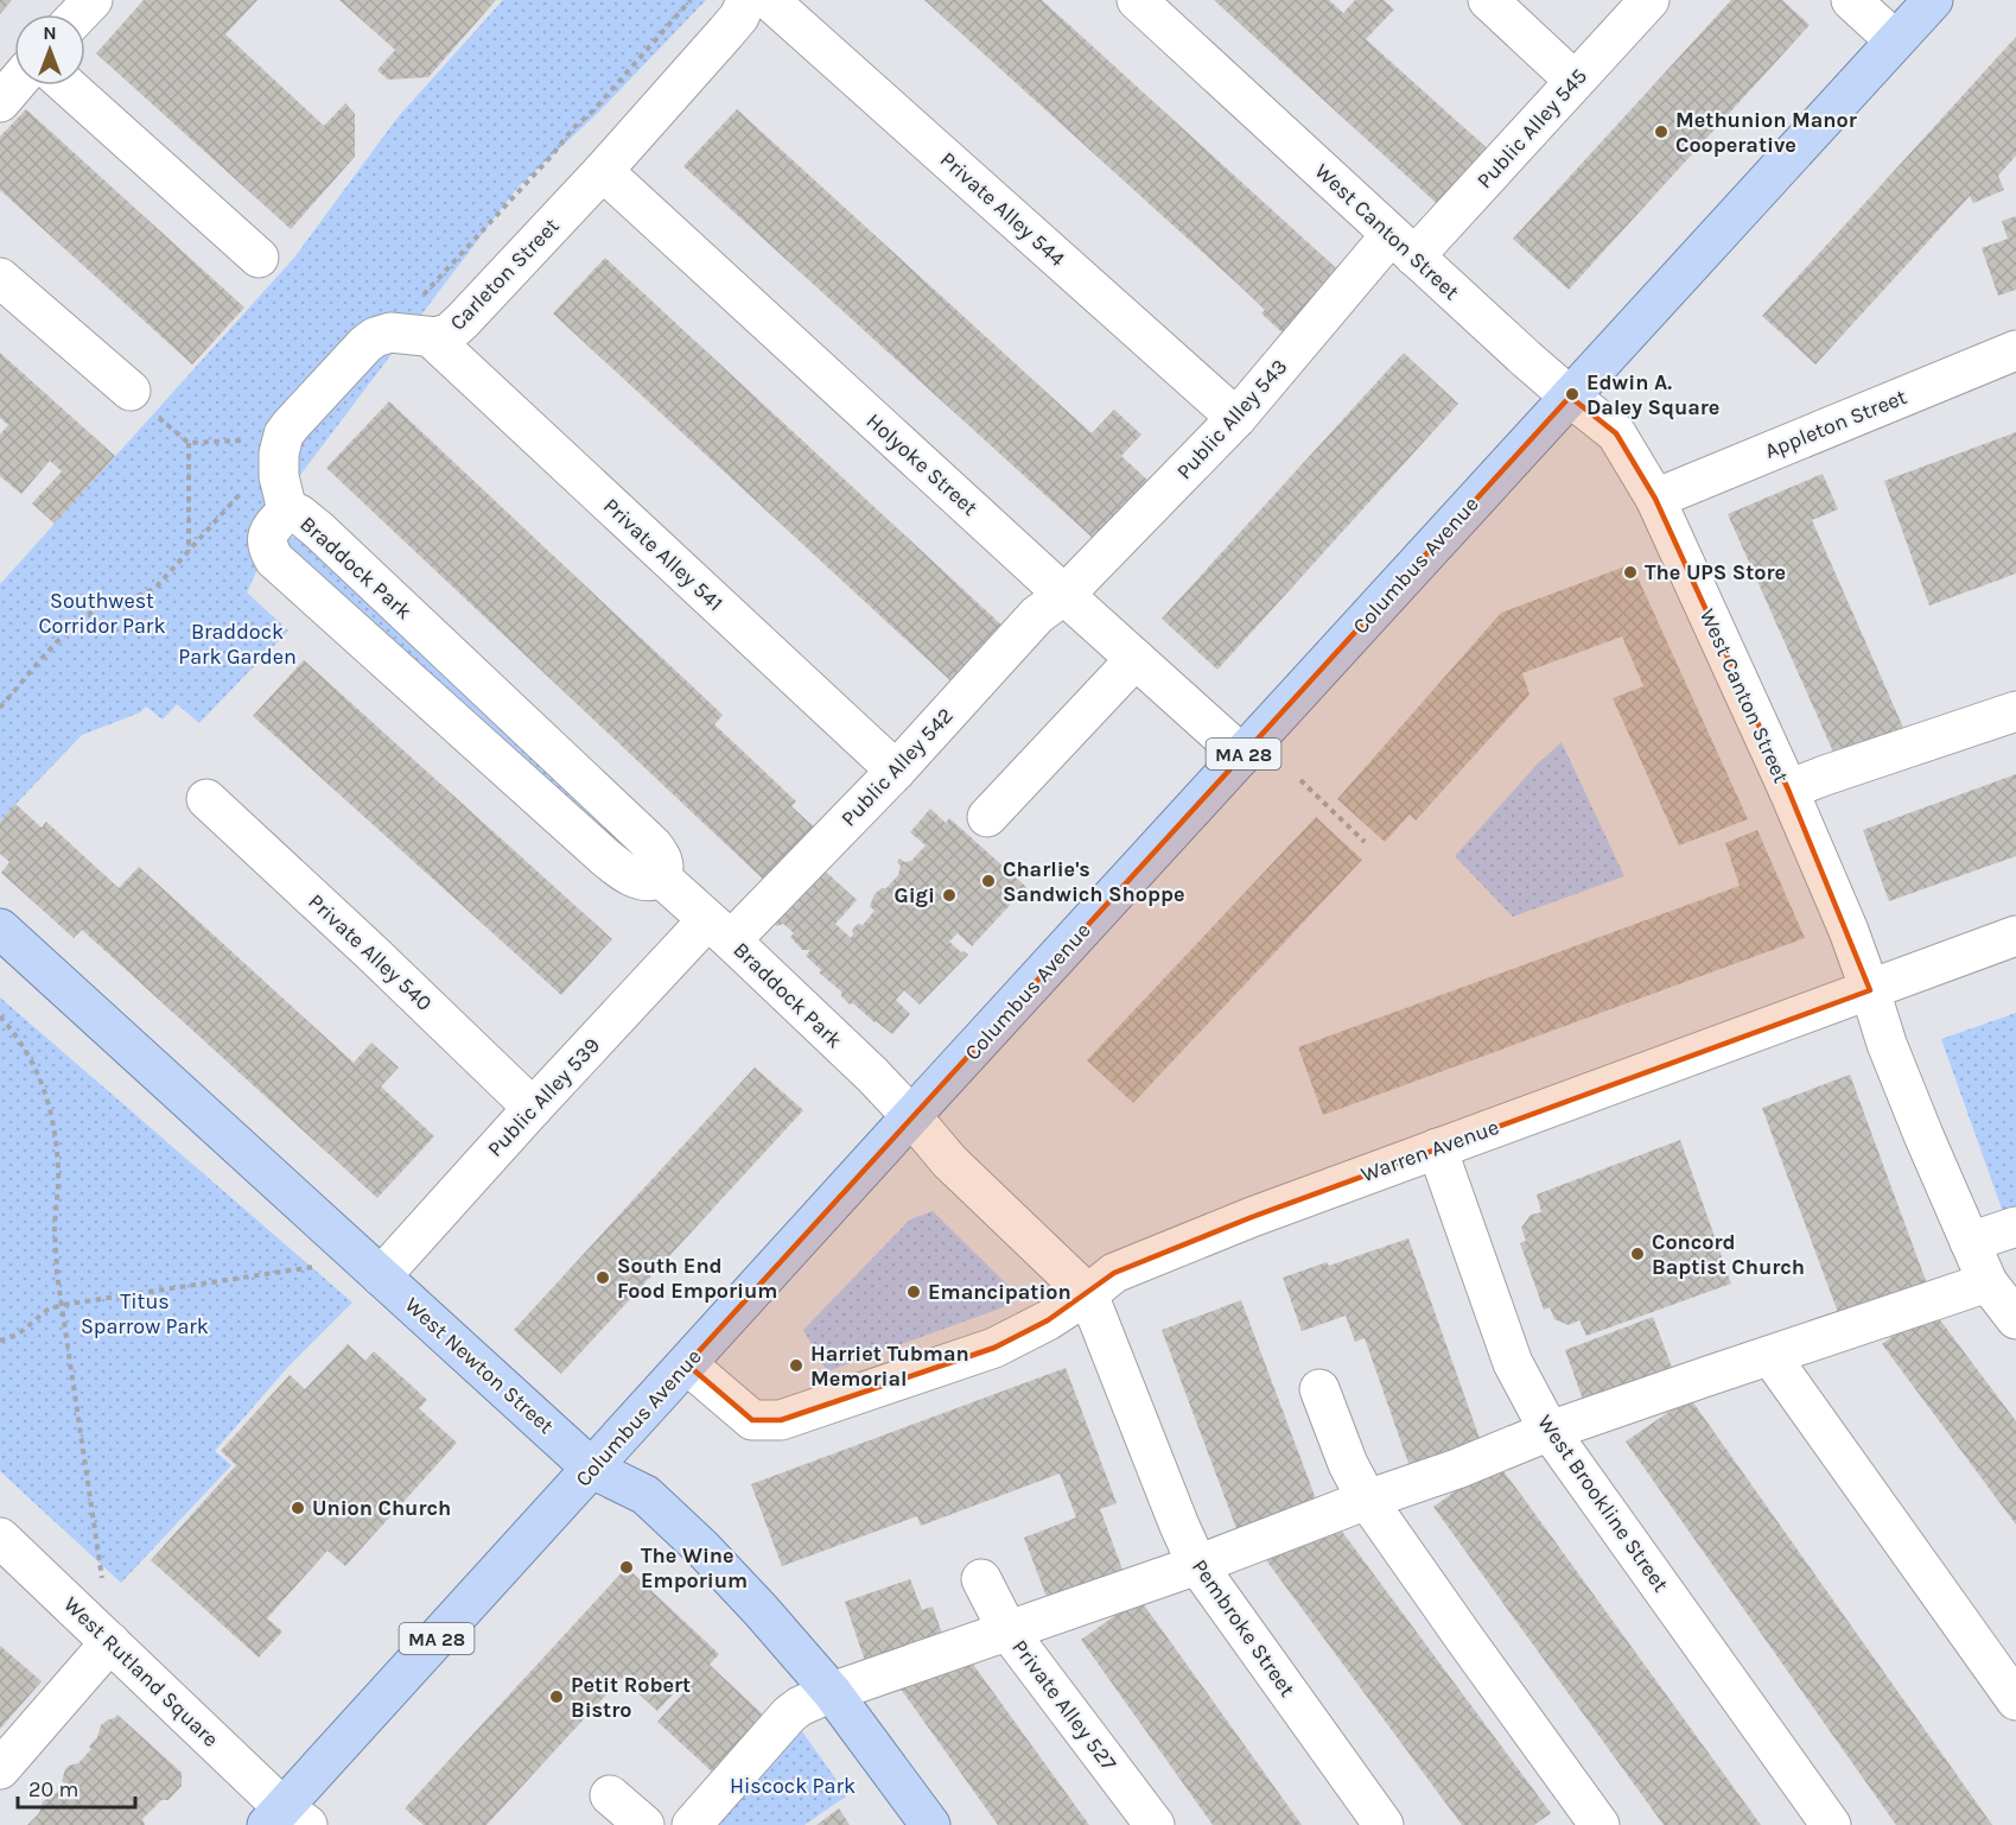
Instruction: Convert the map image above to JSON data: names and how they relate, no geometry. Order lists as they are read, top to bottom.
{
  "streets": {
    "main road": ["Columbus Avenue", "MA 28", "West Newton Street"],
    "street": [
      "Public Alley 545",
      "Private Alley 544",
      "West Canton Street",
      "Carleton Street",
      "Public Alley 543",
      "Appleton Street",
      "Holyoke Street",
      "Private Alley 541",
      "Braddock Park",
      "Public Alley 542",
      "Private Alley 540",
      "Public Alley 539",
      "Warren Avenue",
      "West Brookline Street",
      "Pembroke Street",
      "West Rutland Square",
      "Private Alley 527"
    ]
  },
  "crossings": [
    ["Public Alley 545", "West Canton Street"],
    ["Public Alley 545", "Public Alley 543"],
    ["Private Alley 544", "Public Alley 543"],
    ["West Canton Street", "Public Alley 543"],
    ["West Canton Street", "Appleton Street"],
    ["West Canton Street", "Columbus Avenue"],
    ["West Canton Street", "Warren Avenue"],
    ["Carleton Street", "Holyoke Street"],
    ["Carleton Street", "Private Alley 541"],
    ["Carleton Street", "Braddock Park"],
    ["Public Alley 543", "Holyoke Street"],
    ["Public Alley 543", "Public Alley 542"],
    ["Holyoke Street", "Columbus Avenue"],
    ["Holyoke Street", "Public Alley 542"],
    ["Private Alley 541", "Public Alley 542"],
    ["Columbus Avenue", "Braddock Park"],
    ["Columbus Avenue", "Warren Avenue"],
    ["Columbus Avenue", "West Newton Street"],
    ["Columbus Avenue", "West Rutland Square"],
    ["Braddock Park", "Public Alley 542"],
    ["Braddock Park", "Public Alley 539"],
    ["Public Alley 542", "Public Alley 539"],
    ["Private Alley 540", "Public Alley 539"],
    ["Public Alley 539", "West Newton Street"],
    ["Warren Avenue", "West Brookline Street"],
    ["Warren Avenue", "Pembroke Street"]
  ],
  "parks": [
    "Southwest Corridor Park",
    "Braddock Park Garden",
    "Titus Sparrow Park",
    "Hiscock Park"
  ],
  "places": [
    "Methunion Manor Cooperative",
    "Edwin A. Daley Square",
    "The UPS Store",
    "Charlie's Sandwich Shoppe",
    "Gigi",
    "Concord Baptist Church",
    "South End Food Emporium",
    "Emancipation",
    "Harriet Tubman Memorial",
    "Union Church",
    "The Wine Emporium",
    "Petit Robert Bistro"
  ],
  "scale_bar": "20 m",
  "north": "top"
}
